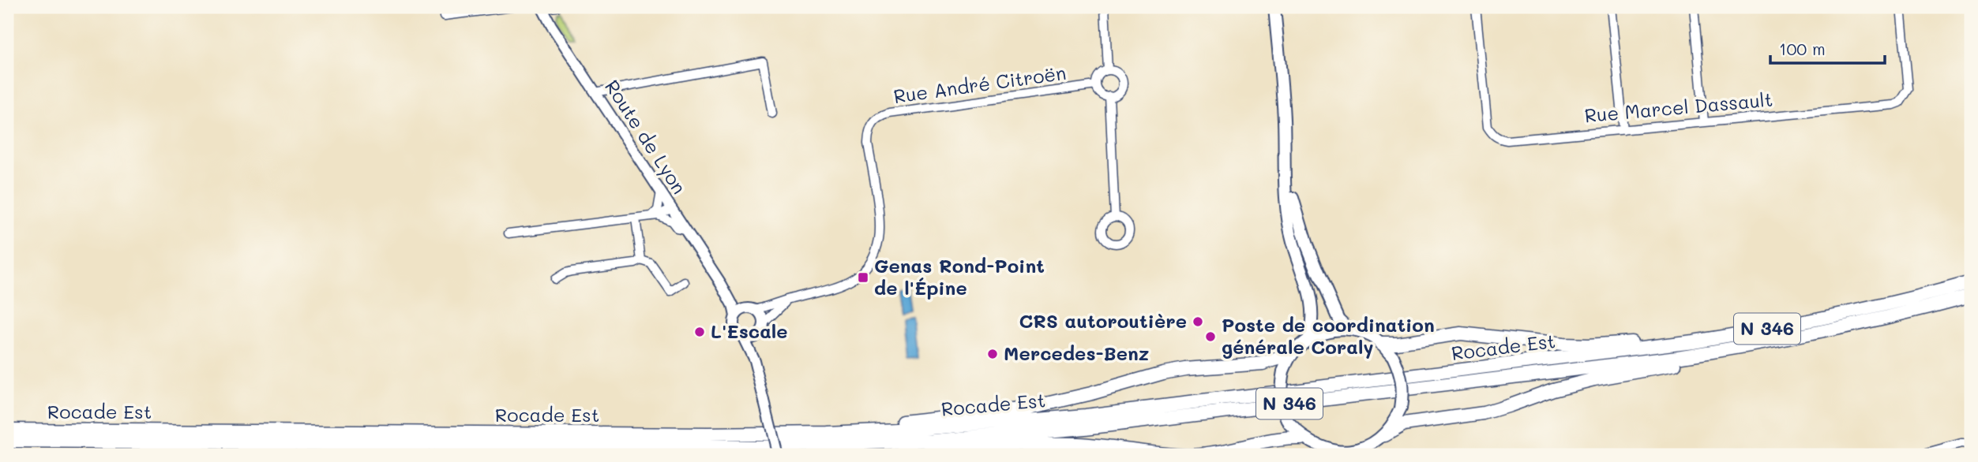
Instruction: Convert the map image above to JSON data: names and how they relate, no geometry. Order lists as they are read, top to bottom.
{
  "streets": {
    "highway": ["N 346", "Rocade Est"],
    "street": ["Rue André Citroën", "Rue Marcel Dassault", "Route de Lyon"]
  },
  "crossings": [
    ["Rue André Citroën", "Route de Lyon"]
  ],
  "places": {
    "transit": ["Genas Rond-Point de l'Épine"],
    "other": [
      "CRS autoroutière",
      "L'Escale",
      "Poste de coordination générale Coraly",
      "Mercedes-Benz"
    ]
  },
  "scale_bar": "100 m"
}
